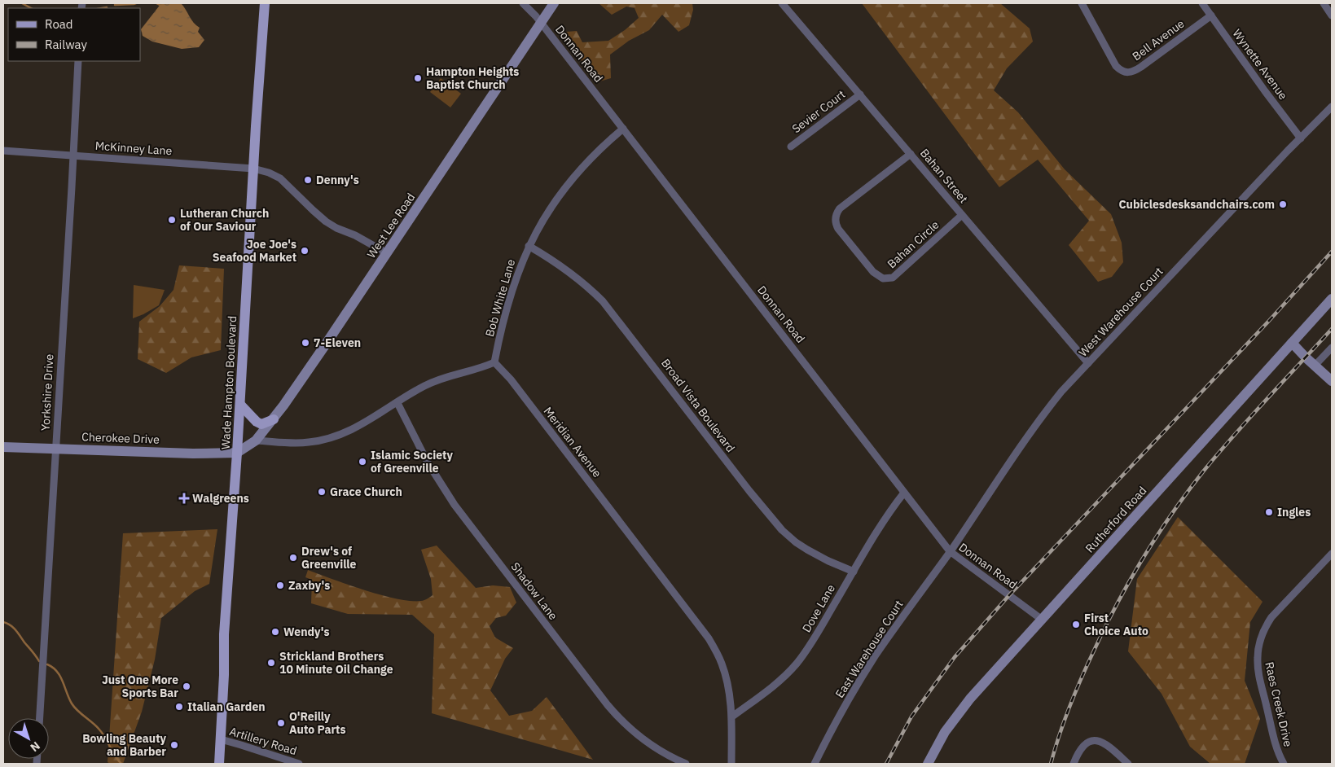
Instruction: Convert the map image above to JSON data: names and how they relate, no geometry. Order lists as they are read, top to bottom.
{
  "streets": {
    "main road": ["Wade Hampton Boulevard"],
    "street": [
      "Bell Avenue",
      "Donnan Road",
      "Wynette Avenue",
      "Sevier Court",
      "McKinney Lane",
      "Bahan Street",
      "West Lee Road",
      "Bahan Circle",
      "Bob White Lane",
      "West Warehouse Court",
      "Yorkshire Drive",
      "Broad Vista Boulevard",
      "Cherokee Drive",
      "Meridian Avenue",
      "Rutherford Road",
      "Shadow Lane",
      "Dove Lane",
      "East Warehouse Court",
      "Raes Creek Drive",
      "Artillery Road"
    ]
  },
  "crossings": [
    ["Bell Avenue", "Wynette Avenue"],
    ["Donnan Road", "West Lee Road"],
    ["Donnan Road", "Bob White Lane"],
    ["Donnan Road", "West Warehouse Court"],
    ["Donnan Road", "Rutherford Road"],
    ["Donnan Road", "Dove Lane"],
    ["Donnan Road", "East Warehouse Court"],
    ["Wynette Avenue", "West Warehouse Court"],
    ["Sevier Court", "Bahan Street"],
    ["McKinney Lane", "West Lee Road"],
    ["McKinney Lane", "Wade Hampton Boulevard"],
    ["McKinney Lane", "Yorkshire Drive"],
    ["Bahan Street", "Bahan Circle"],
    ["Bahan Street", "West Warehouse Court"],
    ["West Lee Road", "Wade Hampton Boulevard"],
    ["West Lee Road", "Cherokee Drive"],
    ["Bob White Lane", "Broad Vista Boulevard"],
    ["Bob White Lane", "Meridian Avenue"],
    ["West Warehouse Court", "East Warehouse Court"],
    ["Wade Hampton Boulevard", "Cherokee Drive"],
    ["Wade Hampton Boulevard", "Artillery Road"],
    ["Yorkshire Drive", "Cherokee Drive"],
    ["Broad Vista Boulevard", "Dove Lane"],
    ["Meridian Avenue", "Dove Lane"]
  ],
  "places": {
    "other": [
      "Hampton Heights Baptist Church",
      "Denny's",
      "Cubiclesdesksandchairs.com",
      "Lutheran Church of Our Saviour",
      "Joe Joe's Seafood Market",
      "7-Eleven",
      "Islamic Society of Greenville",
      "Grace Church",
      "Ingles",
      "Drew's of Greenville",
      "Zaxby's",
      "First Choice Auto",
      "Wendy's",
      "Strickland Brothers 10 Minute Oil Change",
      "Just One More Sports Bar",
      "Italian Garden",
      "O'Reilly Auto Parts",
      "Bowling Beauty and Barber"
    ],
    "health": ["Walgreens"]
  },
  "legend": ["Road", "Railway"],
  "north": "bottom right"
}
